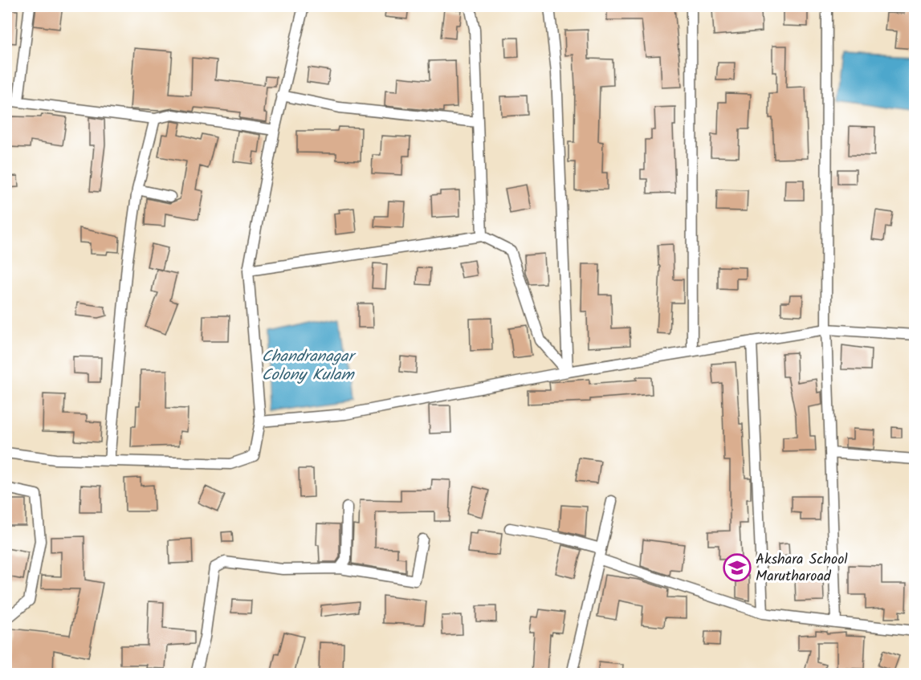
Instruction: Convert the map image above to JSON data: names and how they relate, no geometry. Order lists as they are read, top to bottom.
{
  "water": ["Chandranagar Colony Kulam"],
  "places": {
    "school or university": ["Akshara School Marutharoad"]
  }
}
